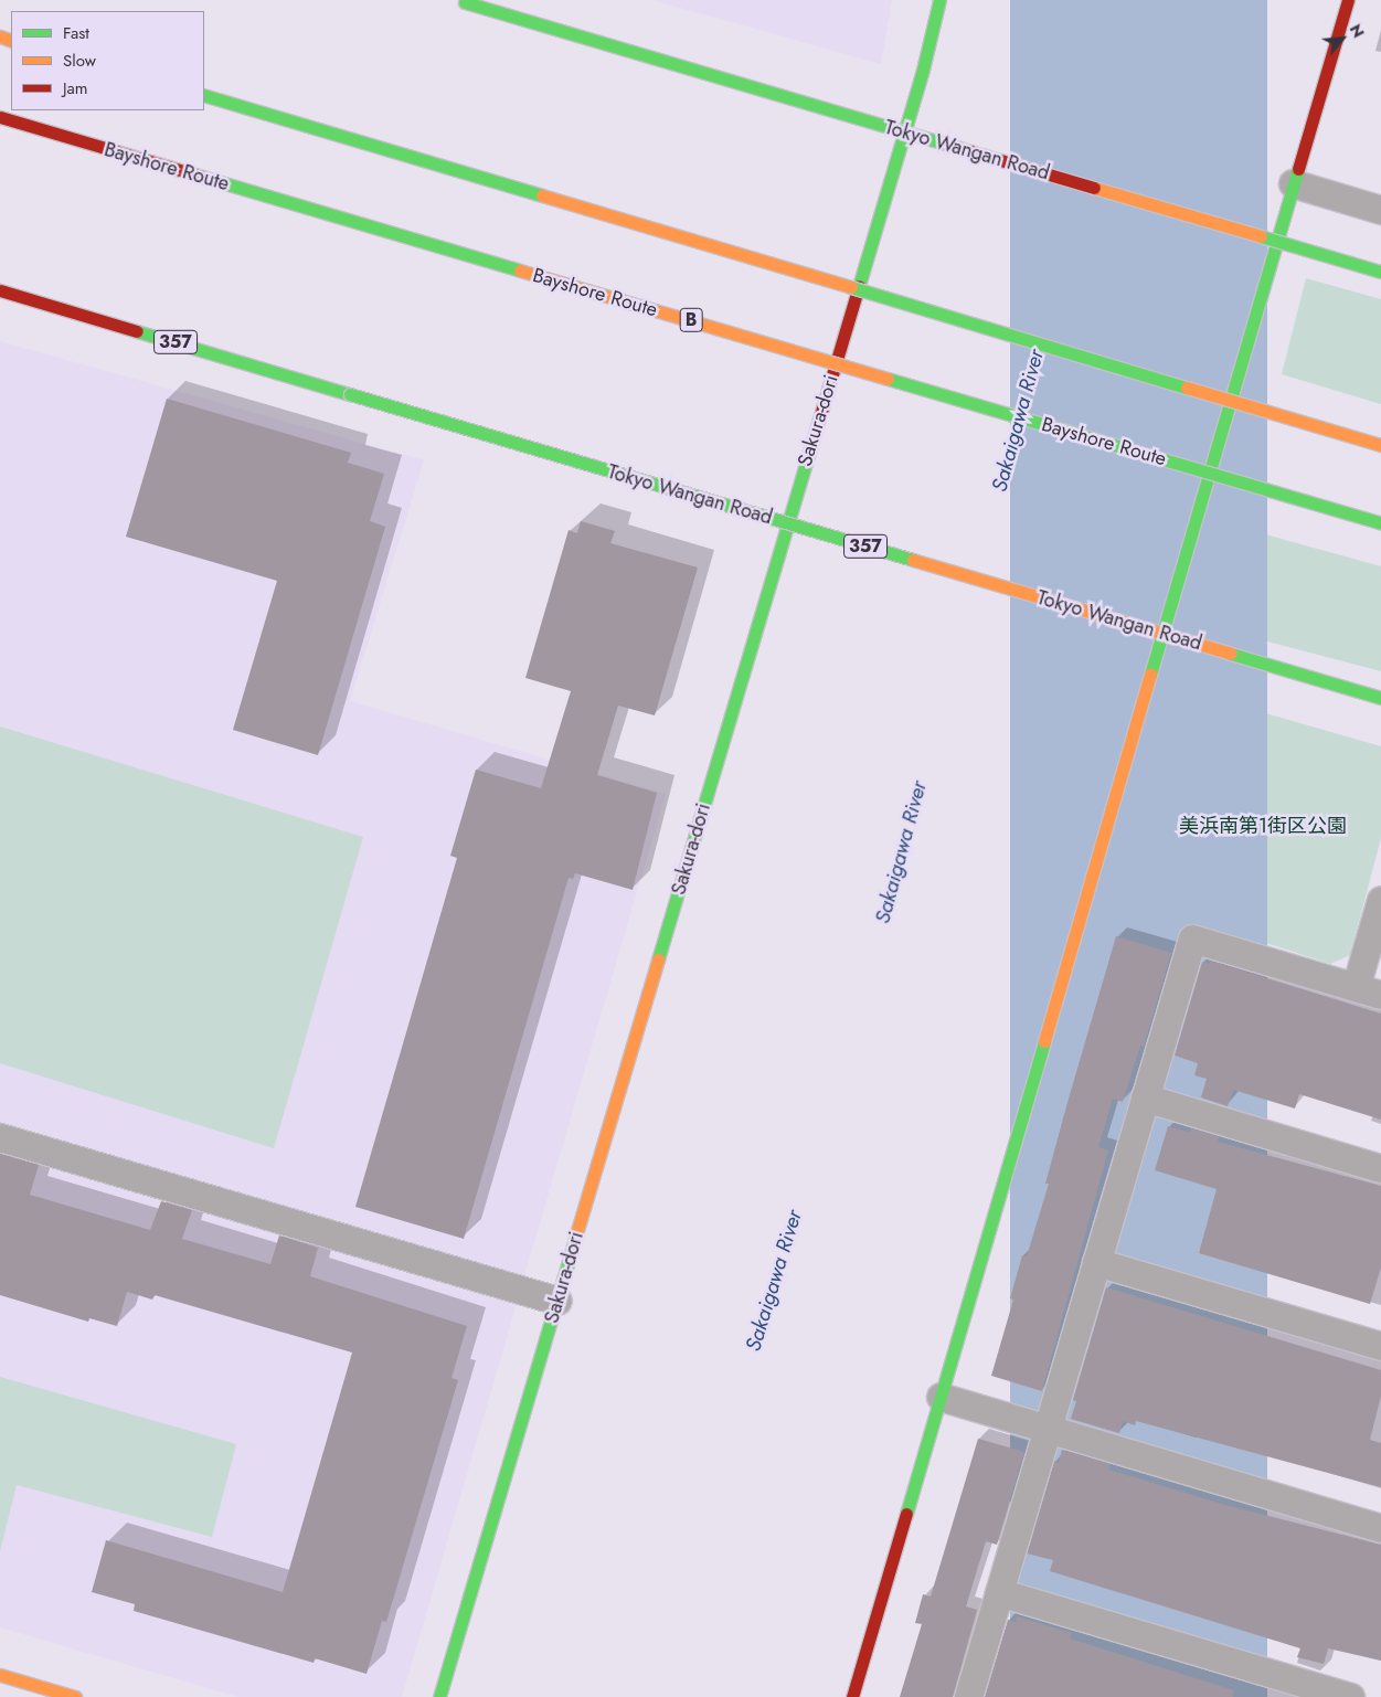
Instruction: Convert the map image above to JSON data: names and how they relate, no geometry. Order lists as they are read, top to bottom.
{
  "streets": {
    "main road": [
      "Tokyo Wangan Road",
      "Bayshore Route",
      "B",
      "357",
      "Sakura-dori"
    ]
  },
  "water": ["Sakaigawa River"],
  "parks": ["美浜南第1街区公園"],
  "legend": ["Fast", "Slow", "Jam"],
  "north": "top right"
}
